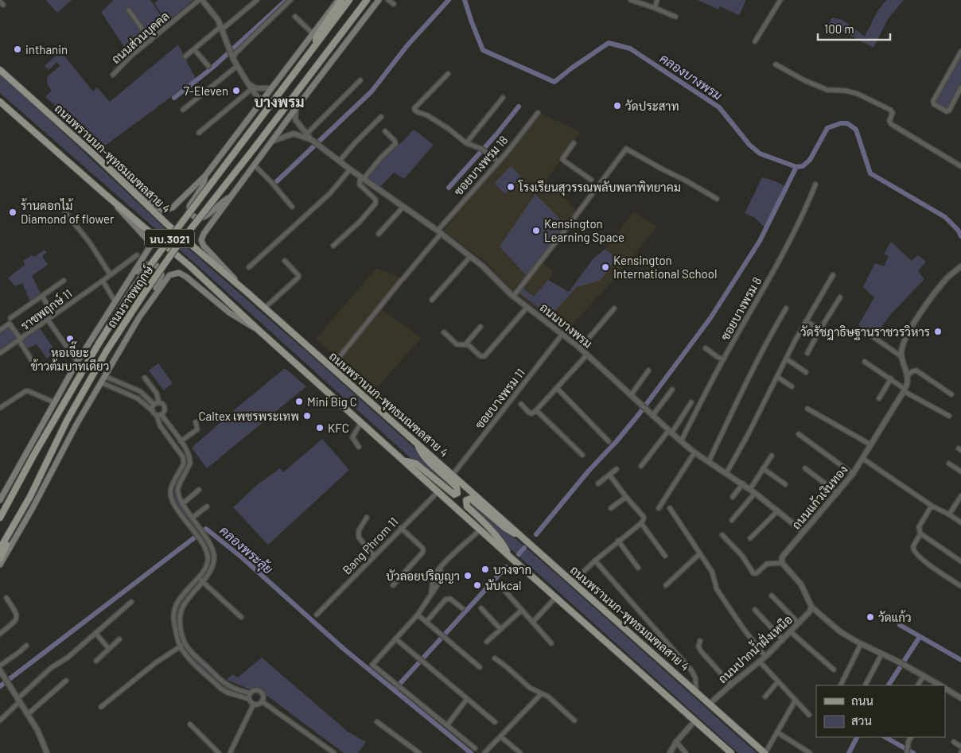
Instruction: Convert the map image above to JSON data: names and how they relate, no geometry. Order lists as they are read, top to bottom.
{
  "streets": {
    "main road": ["ถนนพรานนก-พุทธมณฑลสาย 4", "นบ.3021", "ถนนราชพฤกษ์"],
    "street": [
      "ถนนส่วนบุคคล",
      "ซอยบางพรม 18",
      "ซอยบางพรม 8",
      "ราชพฤกษ์ 11",
      "ถนนบางพรม",
      "ซอยบางพรม 11",
      "ถนนแก้วเงินทอง",
      "Bang Phrom 11",
      "ถนนปากน้ำฝั่งเหนือ"
    ]
  },
  "crossings": [
    ["ถนนพรานนก-พุทธมณฑลสาย 4", "ซอยบางพรม 18"],
    ["ถนนพรานนก-พุทธมณฑลสาย 4", "ซอยบางพรม 11"],
    ["ถนนพรานนก-พุทธมณฑลสาย 4", "ถนนปากน้ำฝั่งเหนือ"],
    ["ซอยบางพรม 18", "ถนนบางพรม"],
    ["ซอยบางพรม 8", "ถนนบางพรม"],
    ["ถนนบางพรม", "ซอยบางพรม 11"],
    ["ถนนบางพรม", "ถนนแก้วเงินทอง"]
  ],
  "districts": ["บางพรม"],
  "water": ["คลองบางพรม", "คลองพระลุ้ย"],
  "places": [
    "inthanin",
    "7-Eleven",
    "วัดประสาท",
    "โรงเรียนสุวรรณพลับพลาพิทยาคม",
    "ร้านดอกไม้ Diamond of flower",
    "Kensington Learning Space",
    "Kensington International School",
    "วัดรัชฎาธิษฐานราชวรวิหาร",
    "หอเจี๊ยะ ข้าวต้มบาทเดียว",
    "Mini Big C",
    "Caltex เพชรพระเทพ",
    "KFC",
    "บางจาก",
    "บัวลอยปริญญา",
    "นับkcal",
    "วัดแก้ว"
  ],
  "legend": ["ถนน", "สวน"],
  "scale_bar": "100 m"
}
